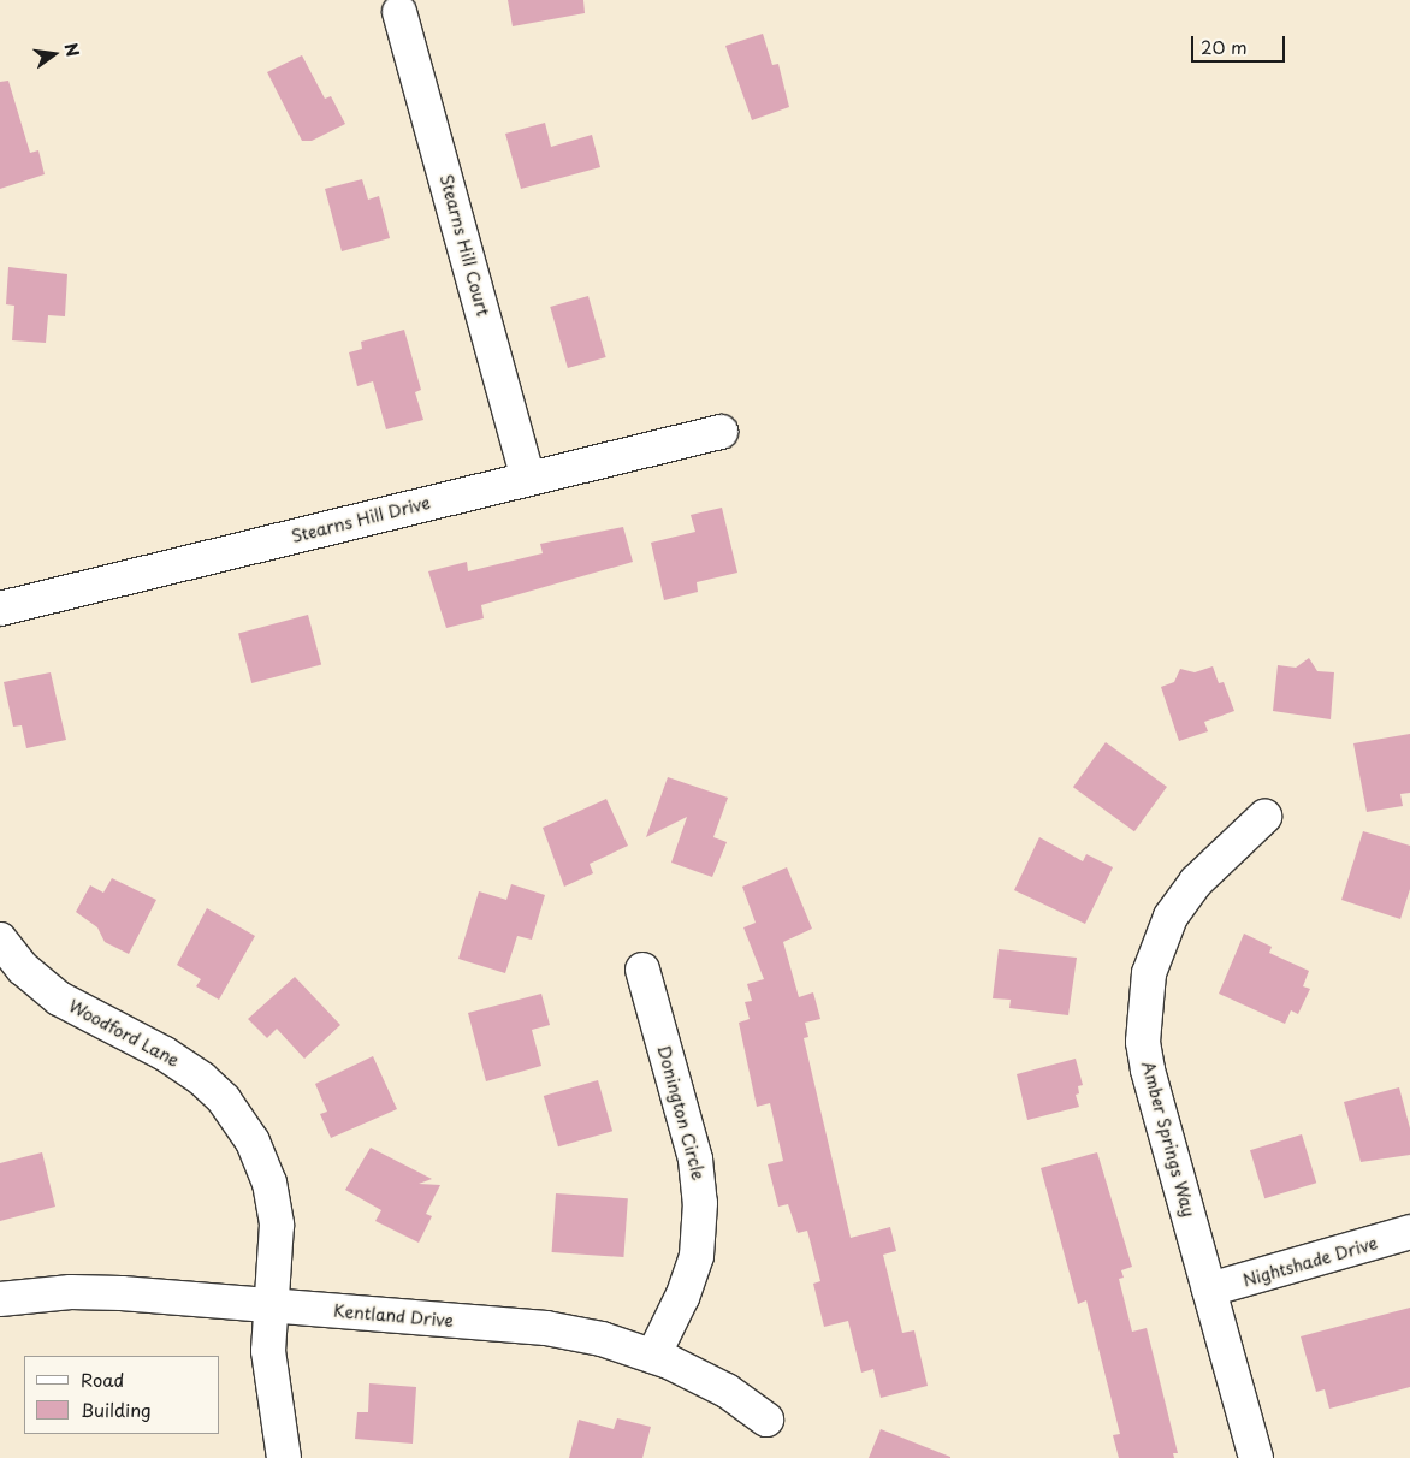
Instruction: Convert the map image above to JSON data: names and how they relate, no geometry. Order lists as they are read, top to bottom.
{
  "streets": {
    "street": [
      "Stearns Hill Court",
      "Stearns Hill Drive",
      "Woodford Lane",
      "Donington Circle",
      "Amber Springs Way",
      "Nightshade Drive",
      "Kentland Drive"
    ]
  },
  "crossings": [
    ["Stearns Hill Court", "Stearns Hill Drive"],
    ["Woodford Lane", "Kentland Drive"],
    ["Donington Circle", "Kentland Drive"],
    ["Amber Springs Way", "Nightshade Drive"]
  ],
  "legend": ["Road", "Building"],
  "scale_bar": "20 m",
  "north": "right"
}
